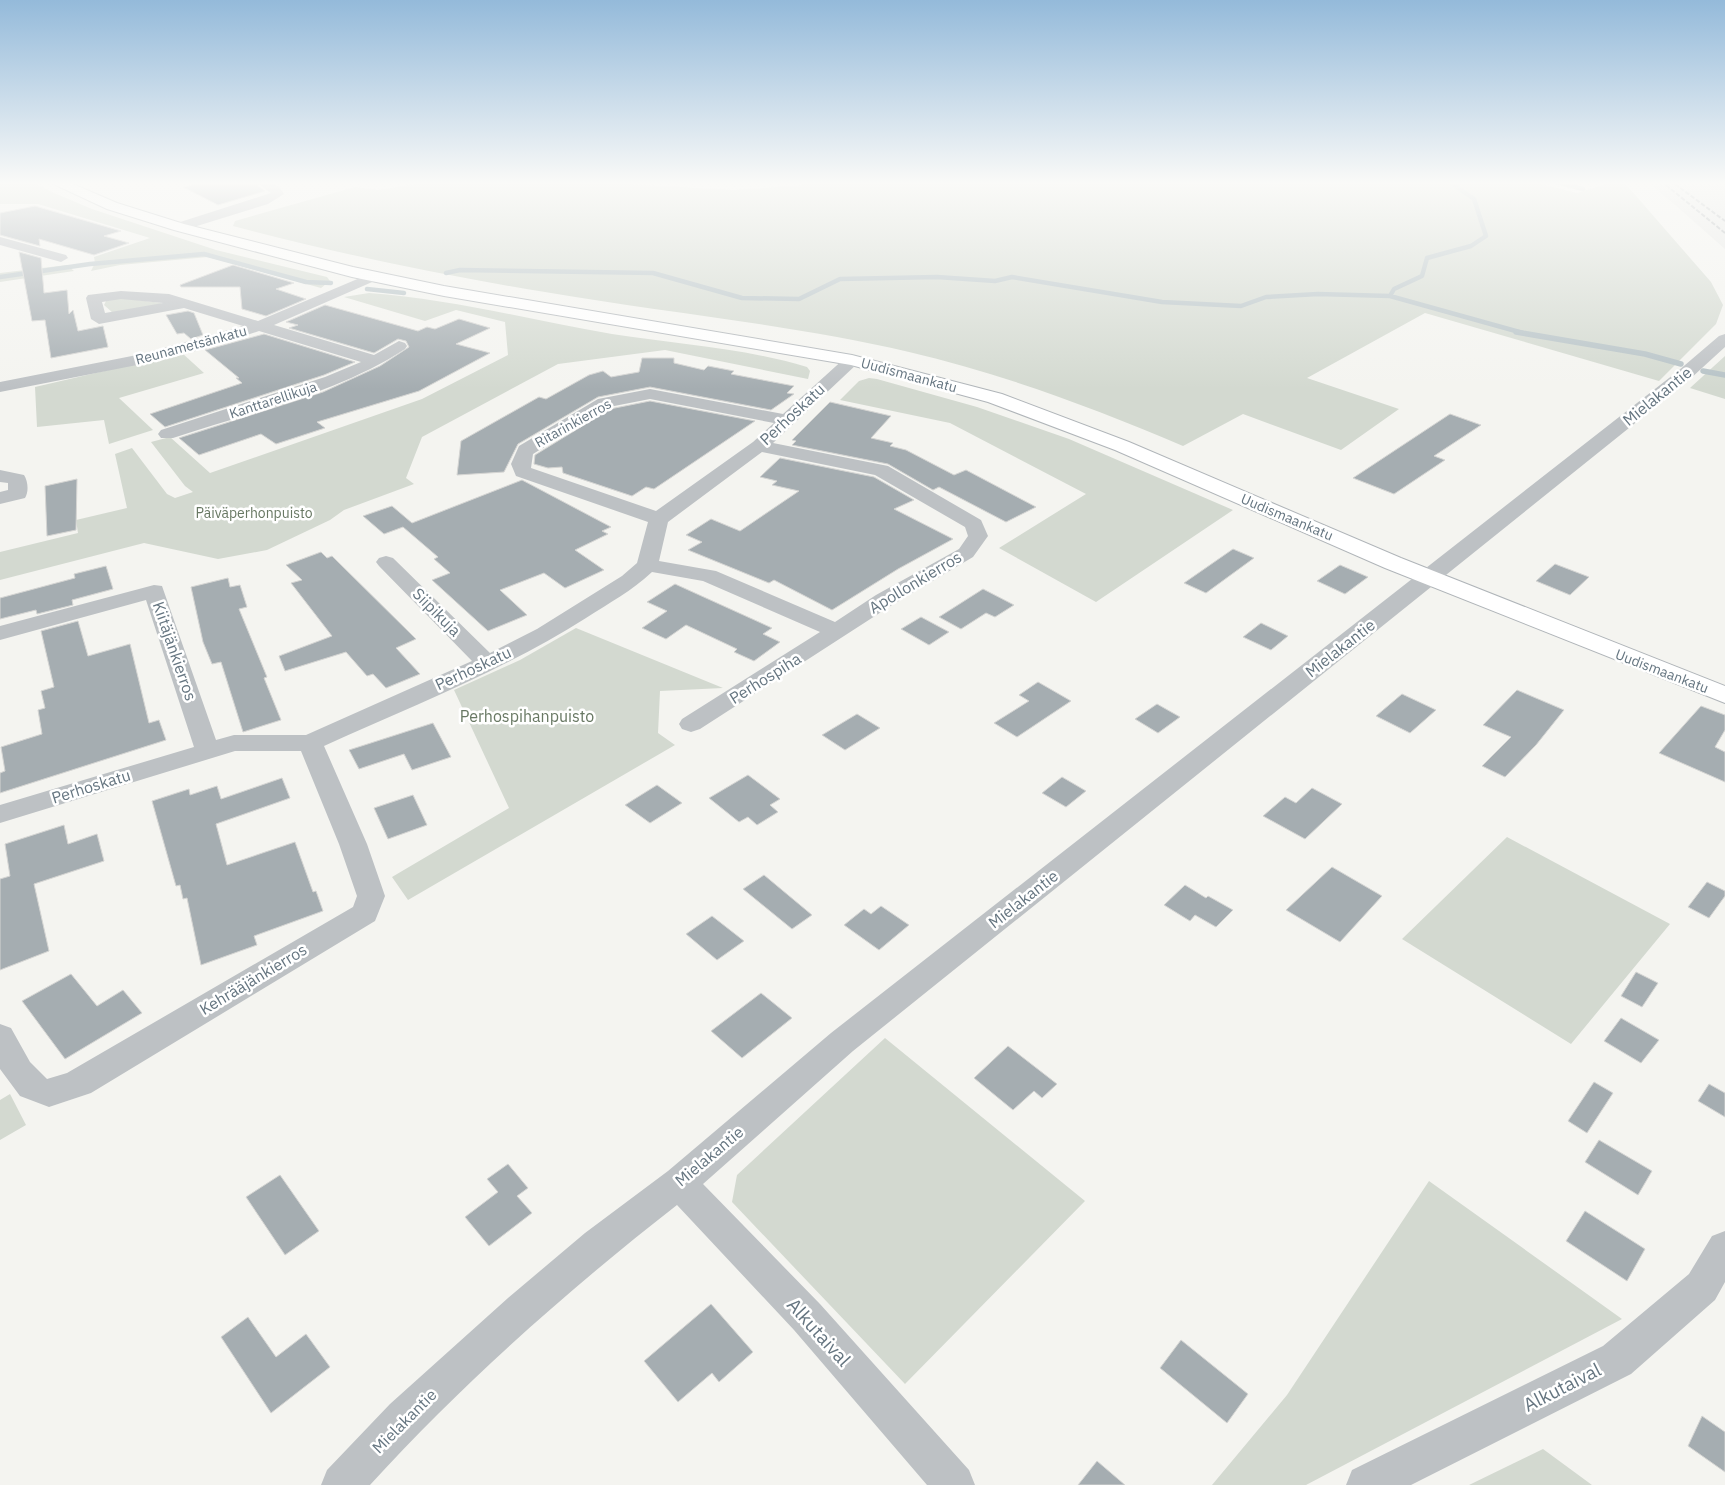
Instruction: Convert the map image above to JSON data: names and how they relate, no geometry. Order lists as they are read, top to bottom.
{
  "streets": {
    "street": [
      "Reunametsänkatu",
      "Uudismaankatu",
      "Mielakantie",
      "Kanttarellikuja",
      "Perhoskatu",
      "Ritarinkierros",
      "Apollonkierros",
      "Siipikuja",
      "Kiitäjänkierros",
      "Perhospiha",
      "Kehrääjänkierros",
      "Alkutaival"
    ]
  },
  "crossings": [
    ["Reunametsänkatu", "Uudismaankatu"],
    ["Uudismaankatu", "Mielakantie"],
    ["Uudismaankatu", "Perhoskatu"],
    ["Mielakantie", "Alkutaival"],
    ["Perhoskatu", "Ritarinkierros"],
    ["Perhoskatu", "Apollonkierros"],
    ["Perhoskatu", "Siipikuja"],
    ["Perhoskatu", "Kiitäjänkierros"],
    ["Perhoskatu", "Kehrääjänkierros"],
    ["Apollonkierros", "Perhospiha"]
  ],
  "parks": ["Päiväperhonpuisto", "Perhospihanpuisto"]
}
